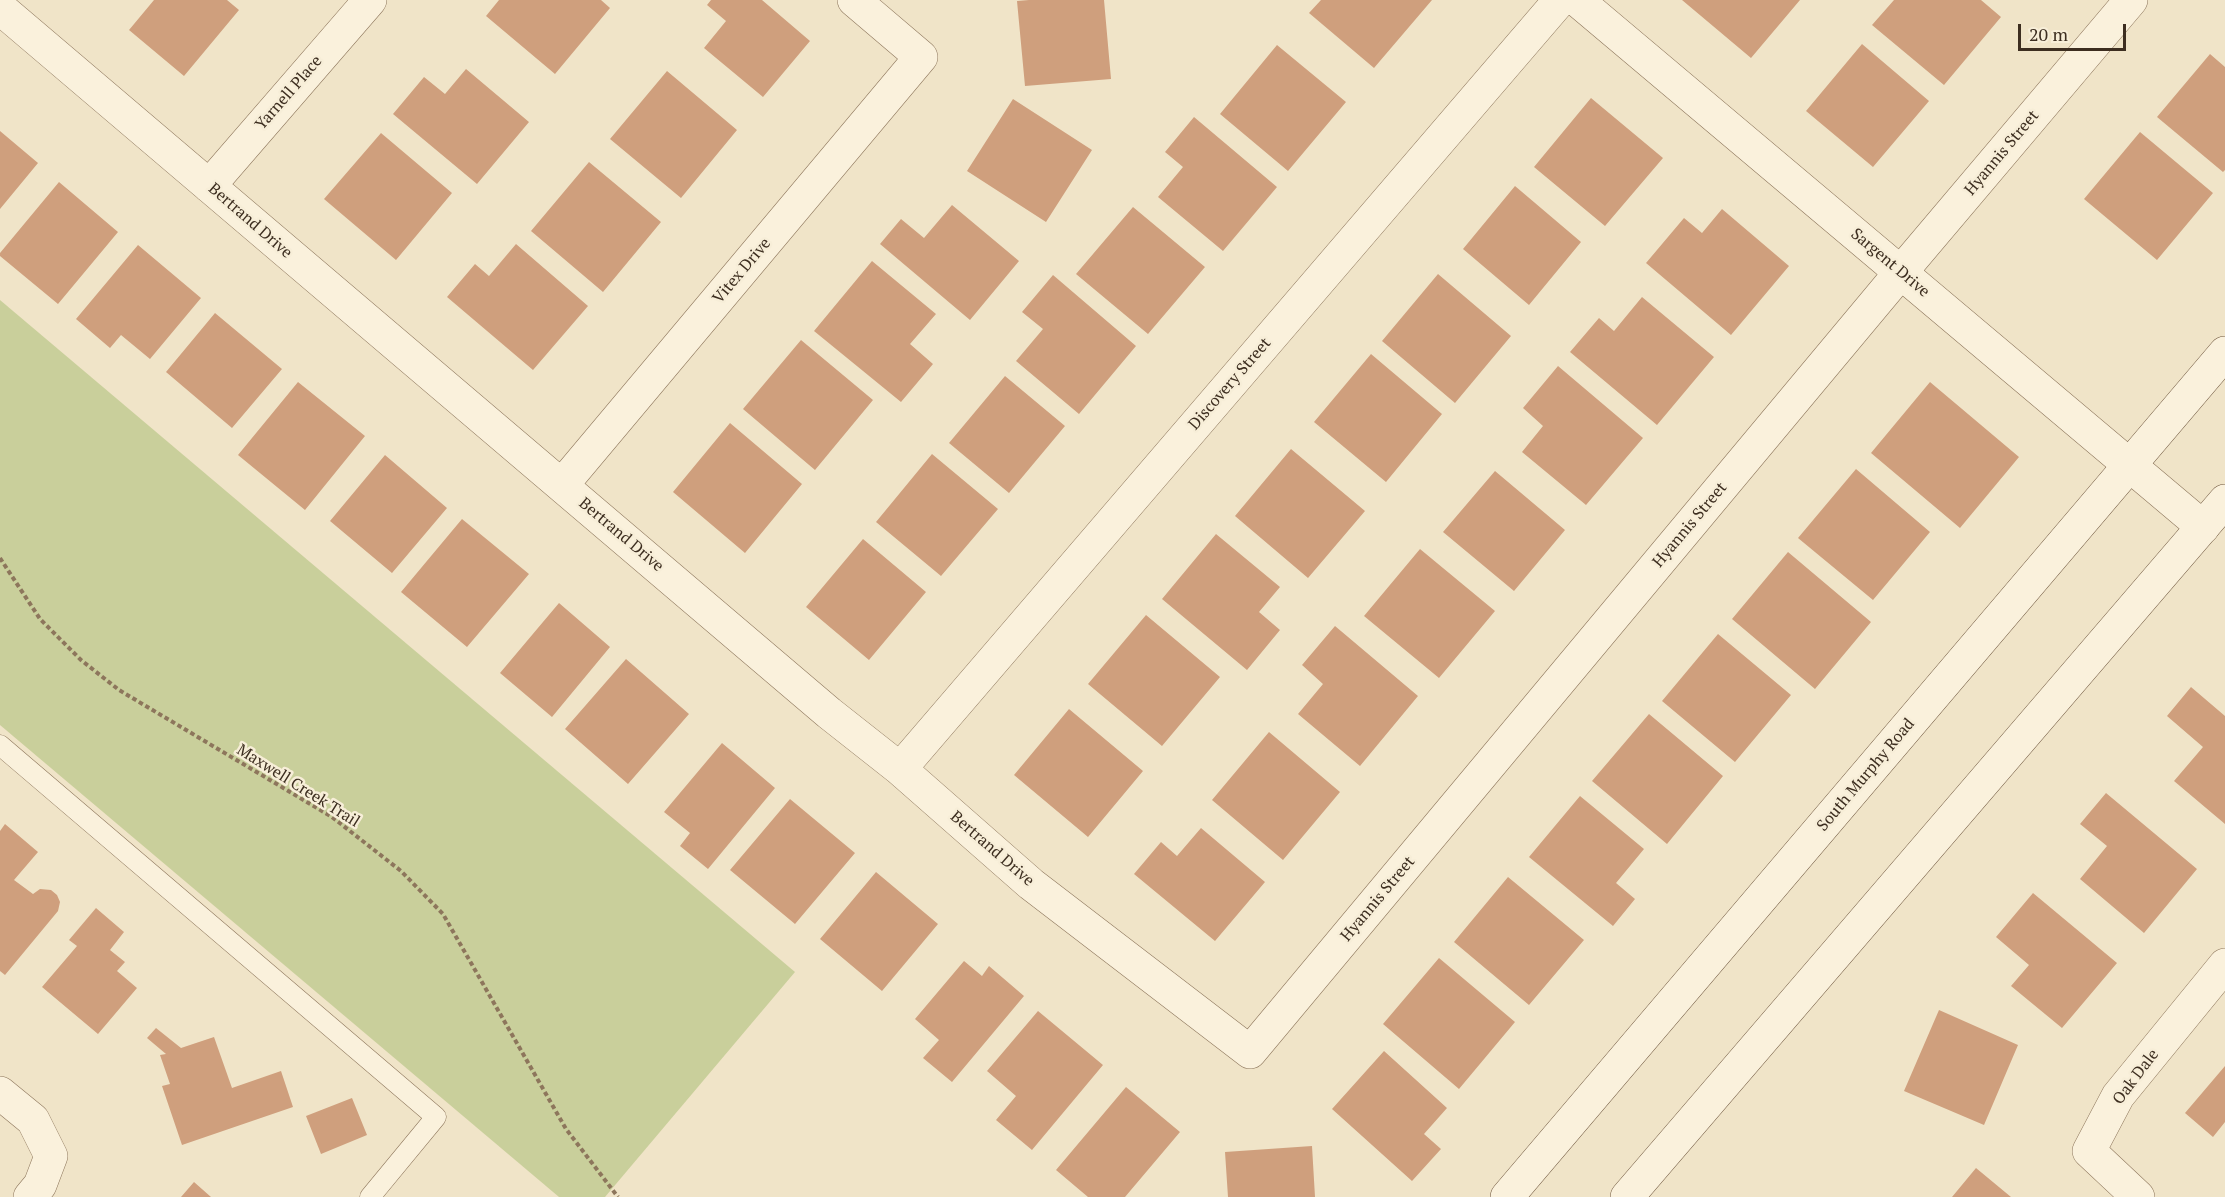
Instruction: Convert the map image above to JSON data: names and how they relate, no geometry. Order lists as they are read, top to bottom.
{
  "streets": {
    "street": [
      "Yarnell Place",
      "Hyannis Street",
      "Bertrand Drive",
      "Sargent Drive",
      "Vitex Drive",
      "Discovery Street",
      "South Murphy Road",
      "Oak Dale"
    ],
    "path": ["Maxwell Creek Trail"]
  },
  "crossings": [
    ["Yarnell Place", "Bertrand Drive"],
    ["Hyannis Street", "Bertrand Drive"],
    ["Hyannis Street", "Sargent Drive"],
    ["Bertrand Drive", "Vitex Drive"],
    ["Bertrand Drive", "Discovery Street"],
    ["Sargent Drive", "South Murphy Road"]
  ],
  "scale_bar": "20 m"
}
